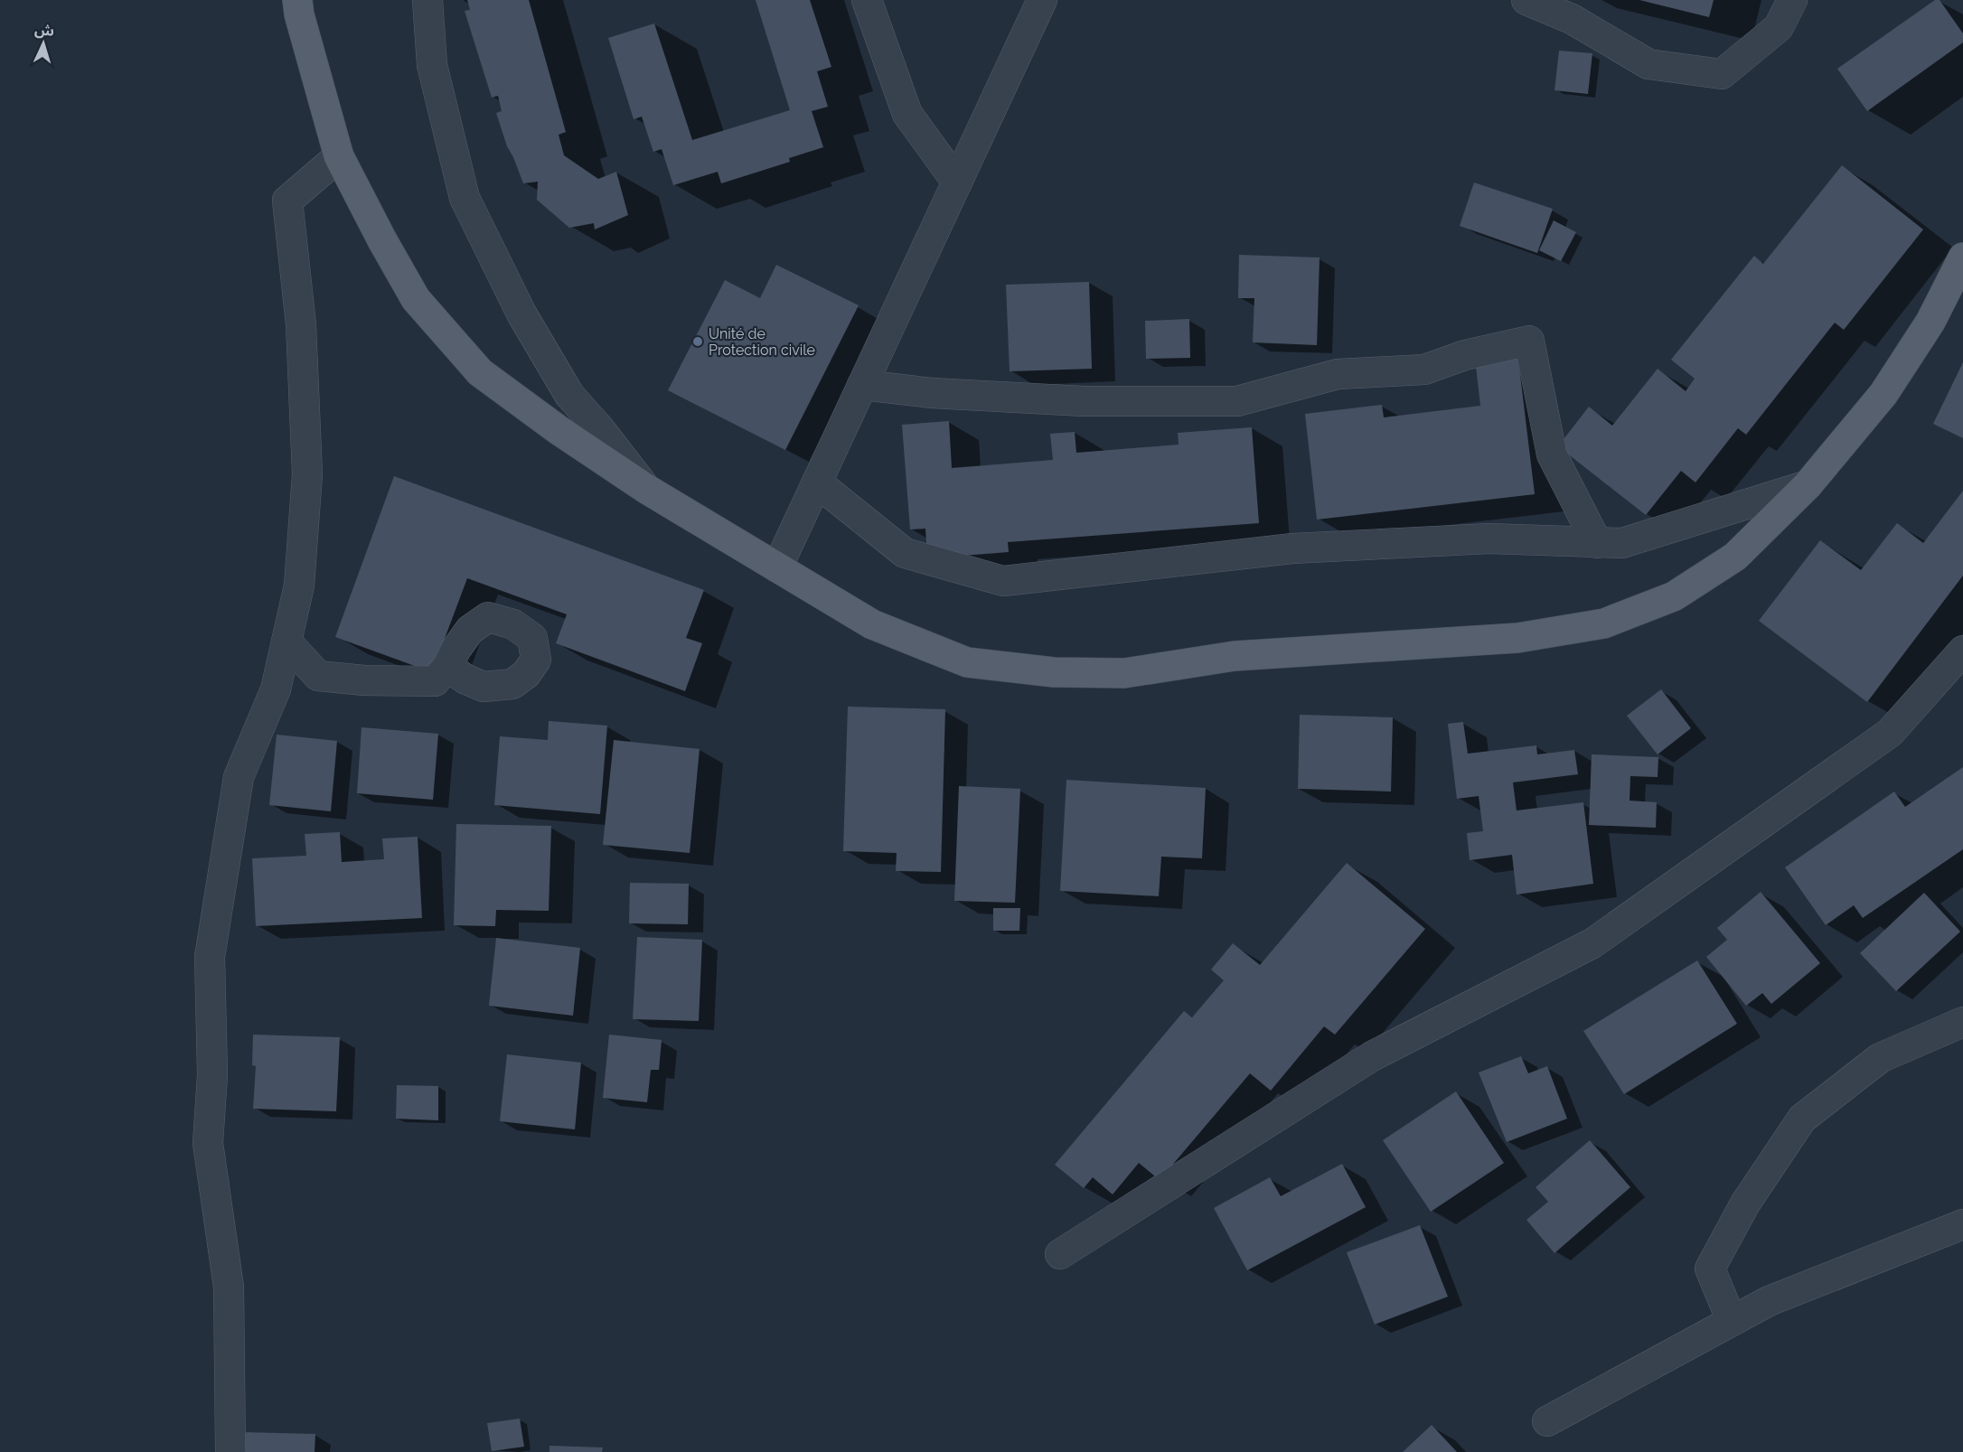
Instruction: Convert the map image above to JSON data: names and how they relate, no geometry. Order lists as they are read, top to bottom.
{
  "places": ["Unité de Protection civile"],
  "north": "top"
}
